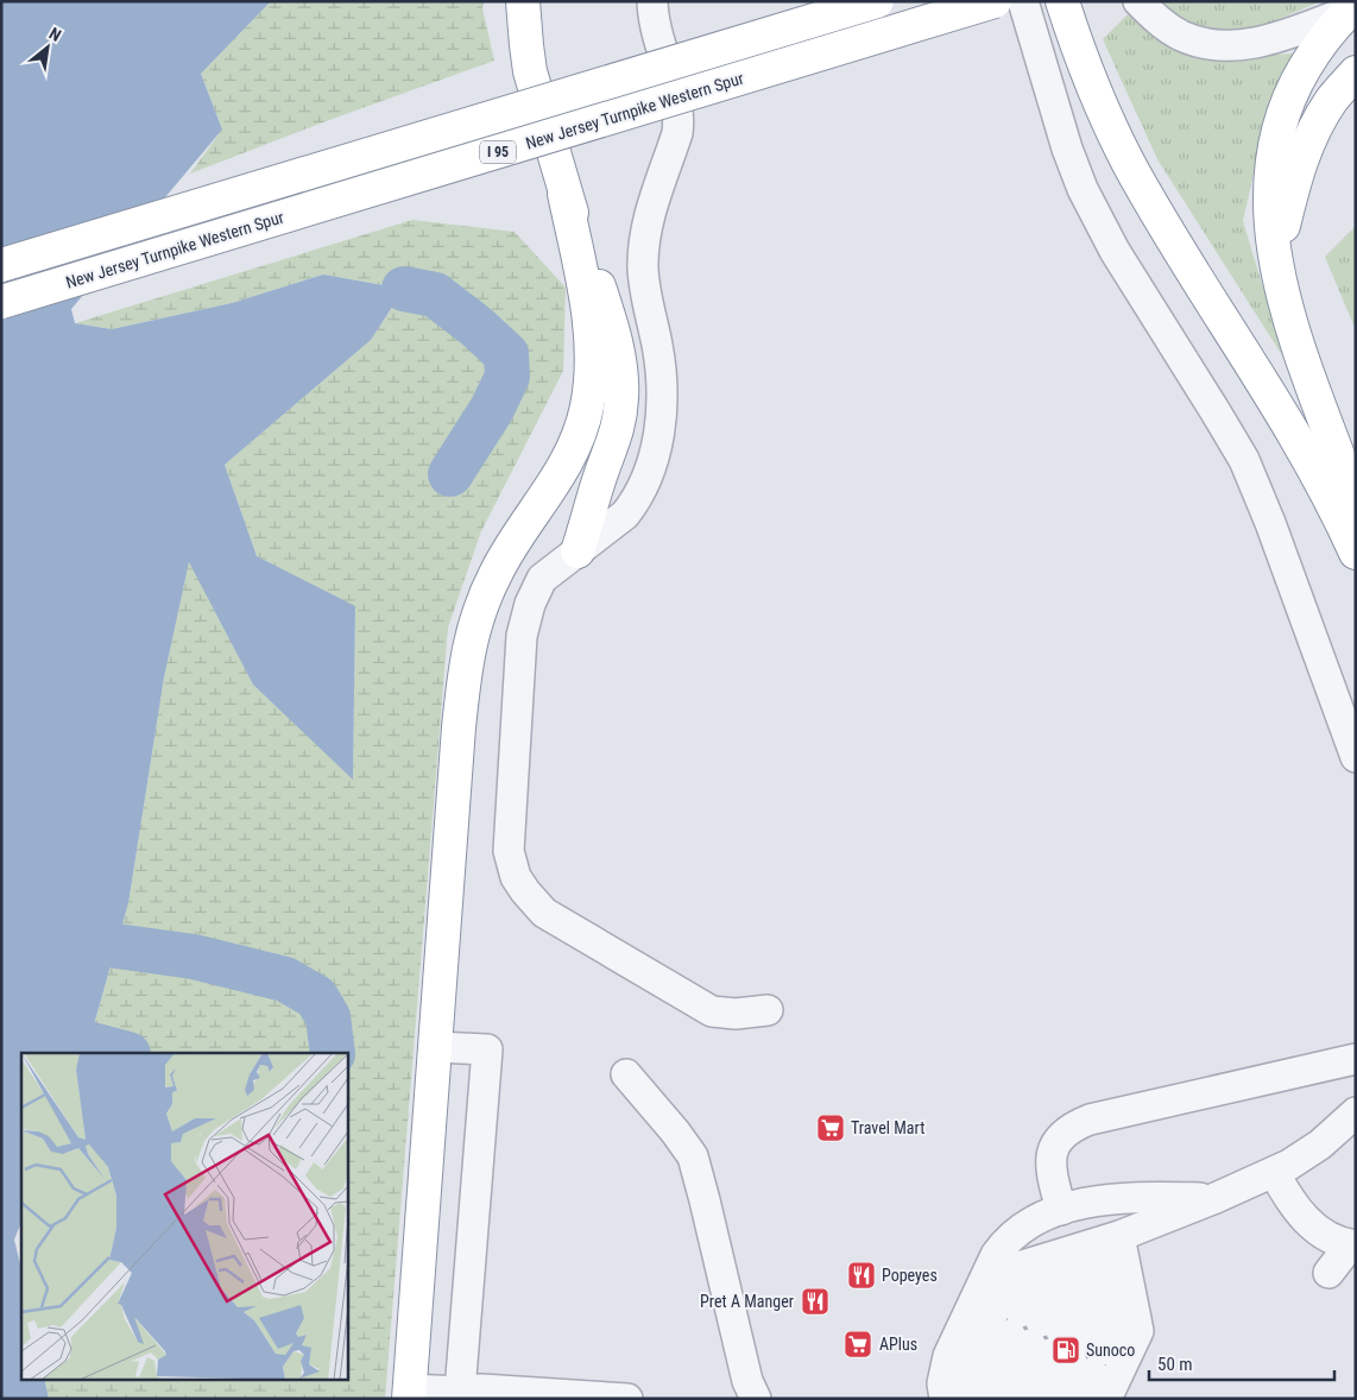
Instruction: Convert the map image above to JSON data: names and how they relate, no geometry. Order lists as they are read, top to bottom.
{
  "streets": {
    "highway": ["New Jersey Turnpike Western Spur", "I 95"]
  },
  "places": {
    "supermarket": ["Travel Mart", "APlus"],
    "restaurant": ["Popeyes", "Pret A Manger"],
    "fuel station": ["Sunoco"]
  },
  "scale_bar": "50 m",
  "north": "top right"
}
